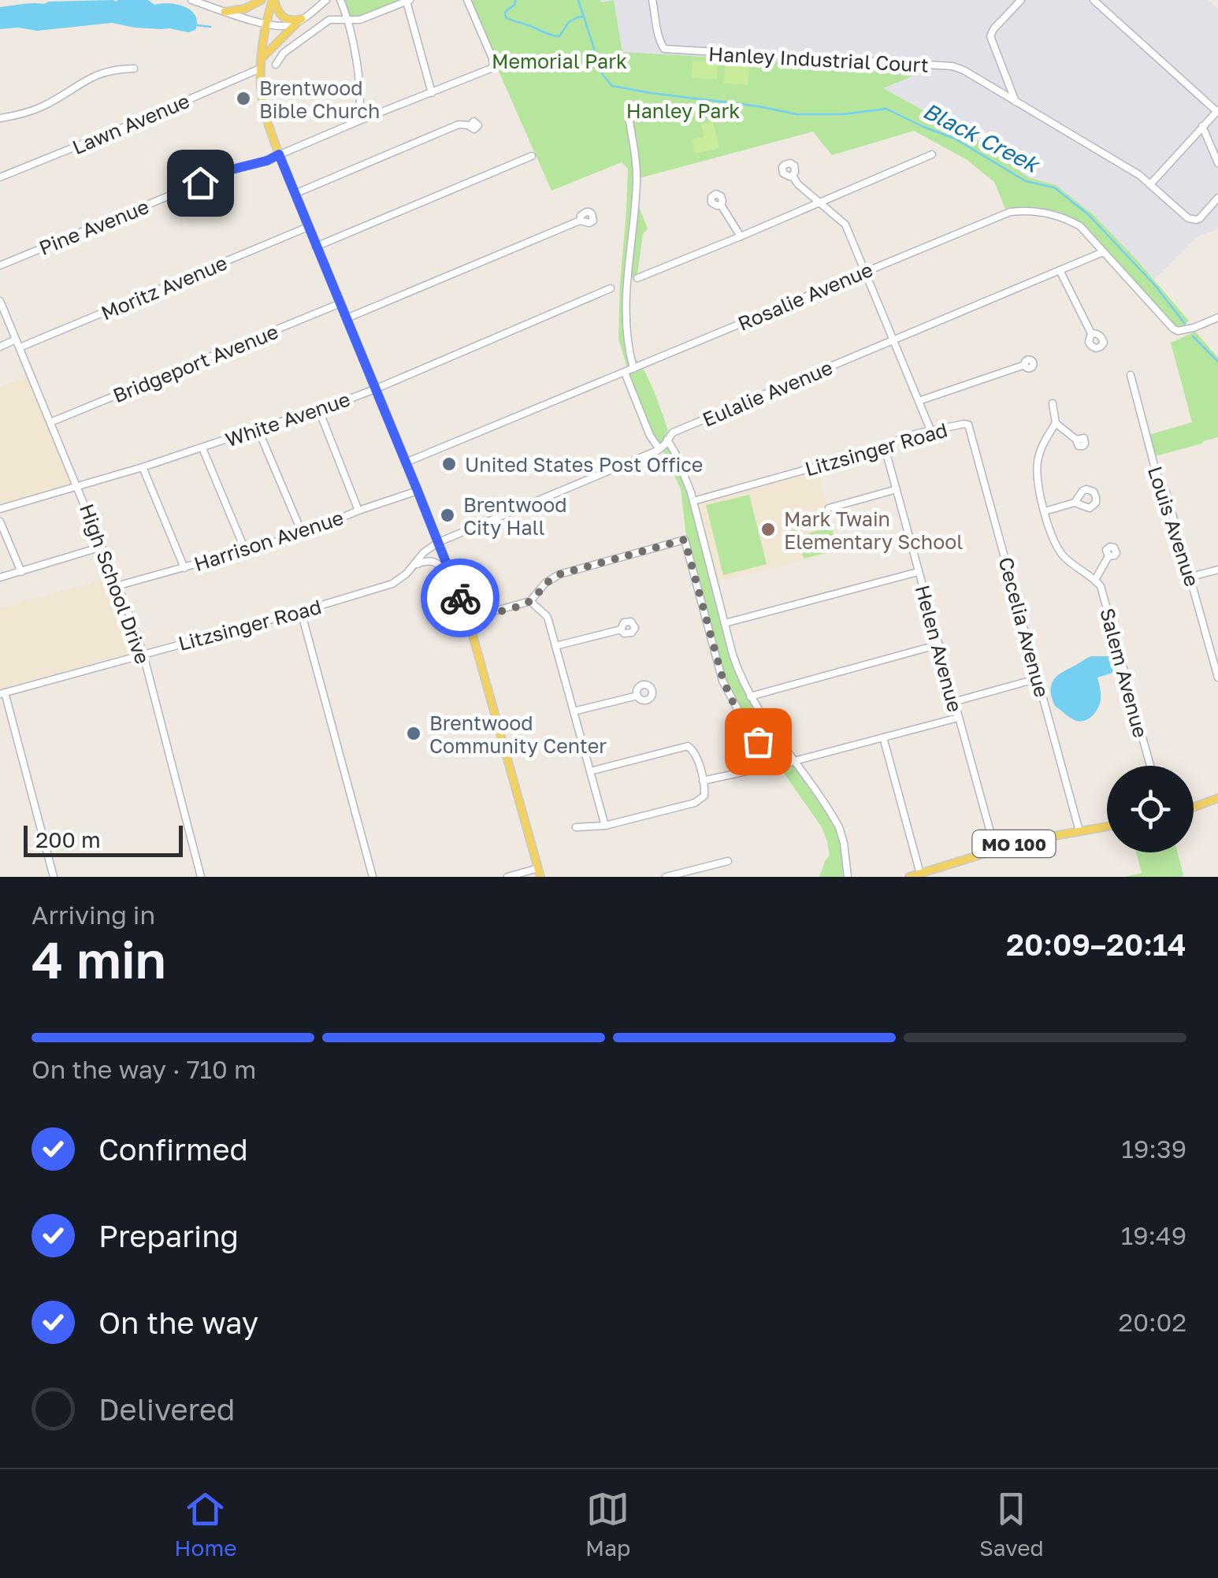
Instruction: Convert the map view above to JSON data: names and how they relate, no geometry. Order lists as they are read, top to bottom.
{
  "streets": {
    "main road": ["MO 100"],
    "street": [
      "Hanley Industrial Court",
      "Lawn Avenue",
      "Pine Avenue",
      "Moritz Avenue",
      "Rosalie Avenue",
      "Bridgeport Avenue",
      "Eulalie Avenue",
      "White Avenue",
      "Litzsinger Road",
      "Louis Avenue",
      "Harrison Avenue",
      "High School Drive",
      "Cecelia Avenue",
      "Helen Avenue",
      "Salem Avenue"
    ]
  },
  "crossings": [
    ["Moritz Avenue", "High School Drive"],
    ["Rosalie Avenue", "Eulalie Avenue"],
    ["Bridgeport Avenue", "High School Drive"],
    ["White Avenue", "High School Drive"],
    ["Litzsinger Road", "High School Drive"],
    ["Litzsinger Road", "Cecelia Avenue"],
    ["Litzsinger Road", "Helen Avenue"],
    ["Harrison Avenue", "High School Drive"],
    ["Cecelia Avenue", "MO 100"],
    ["Helen Avenue", "MO 100"]
  ],
  "water": ["Black Creek"],
  "parks": ["Memorial Park", "Hanley Park"],
  "places": [
    "Brentwood Bible Church",
    "United States Post Office",
    "Brentwood City Hall",
    "Mark Twain Elementary School",
    "Brentwood Community Center"
  ],
  "scale_bar": "200 m",
  "page": {
    "scale": "200 m",
    "heading": ["4 min", "Arriving in", "20:09–20:14"],
    "bar": "On the way · 710 m",
    "list": [
      ["Confirmed", "19:39"],
      ["Preparing", "19:49"],
      ["On the way", "20:02"],
      "Delivered"
    ],
    "tabs": ["Home", "Map", "Saved"]
  }
}
